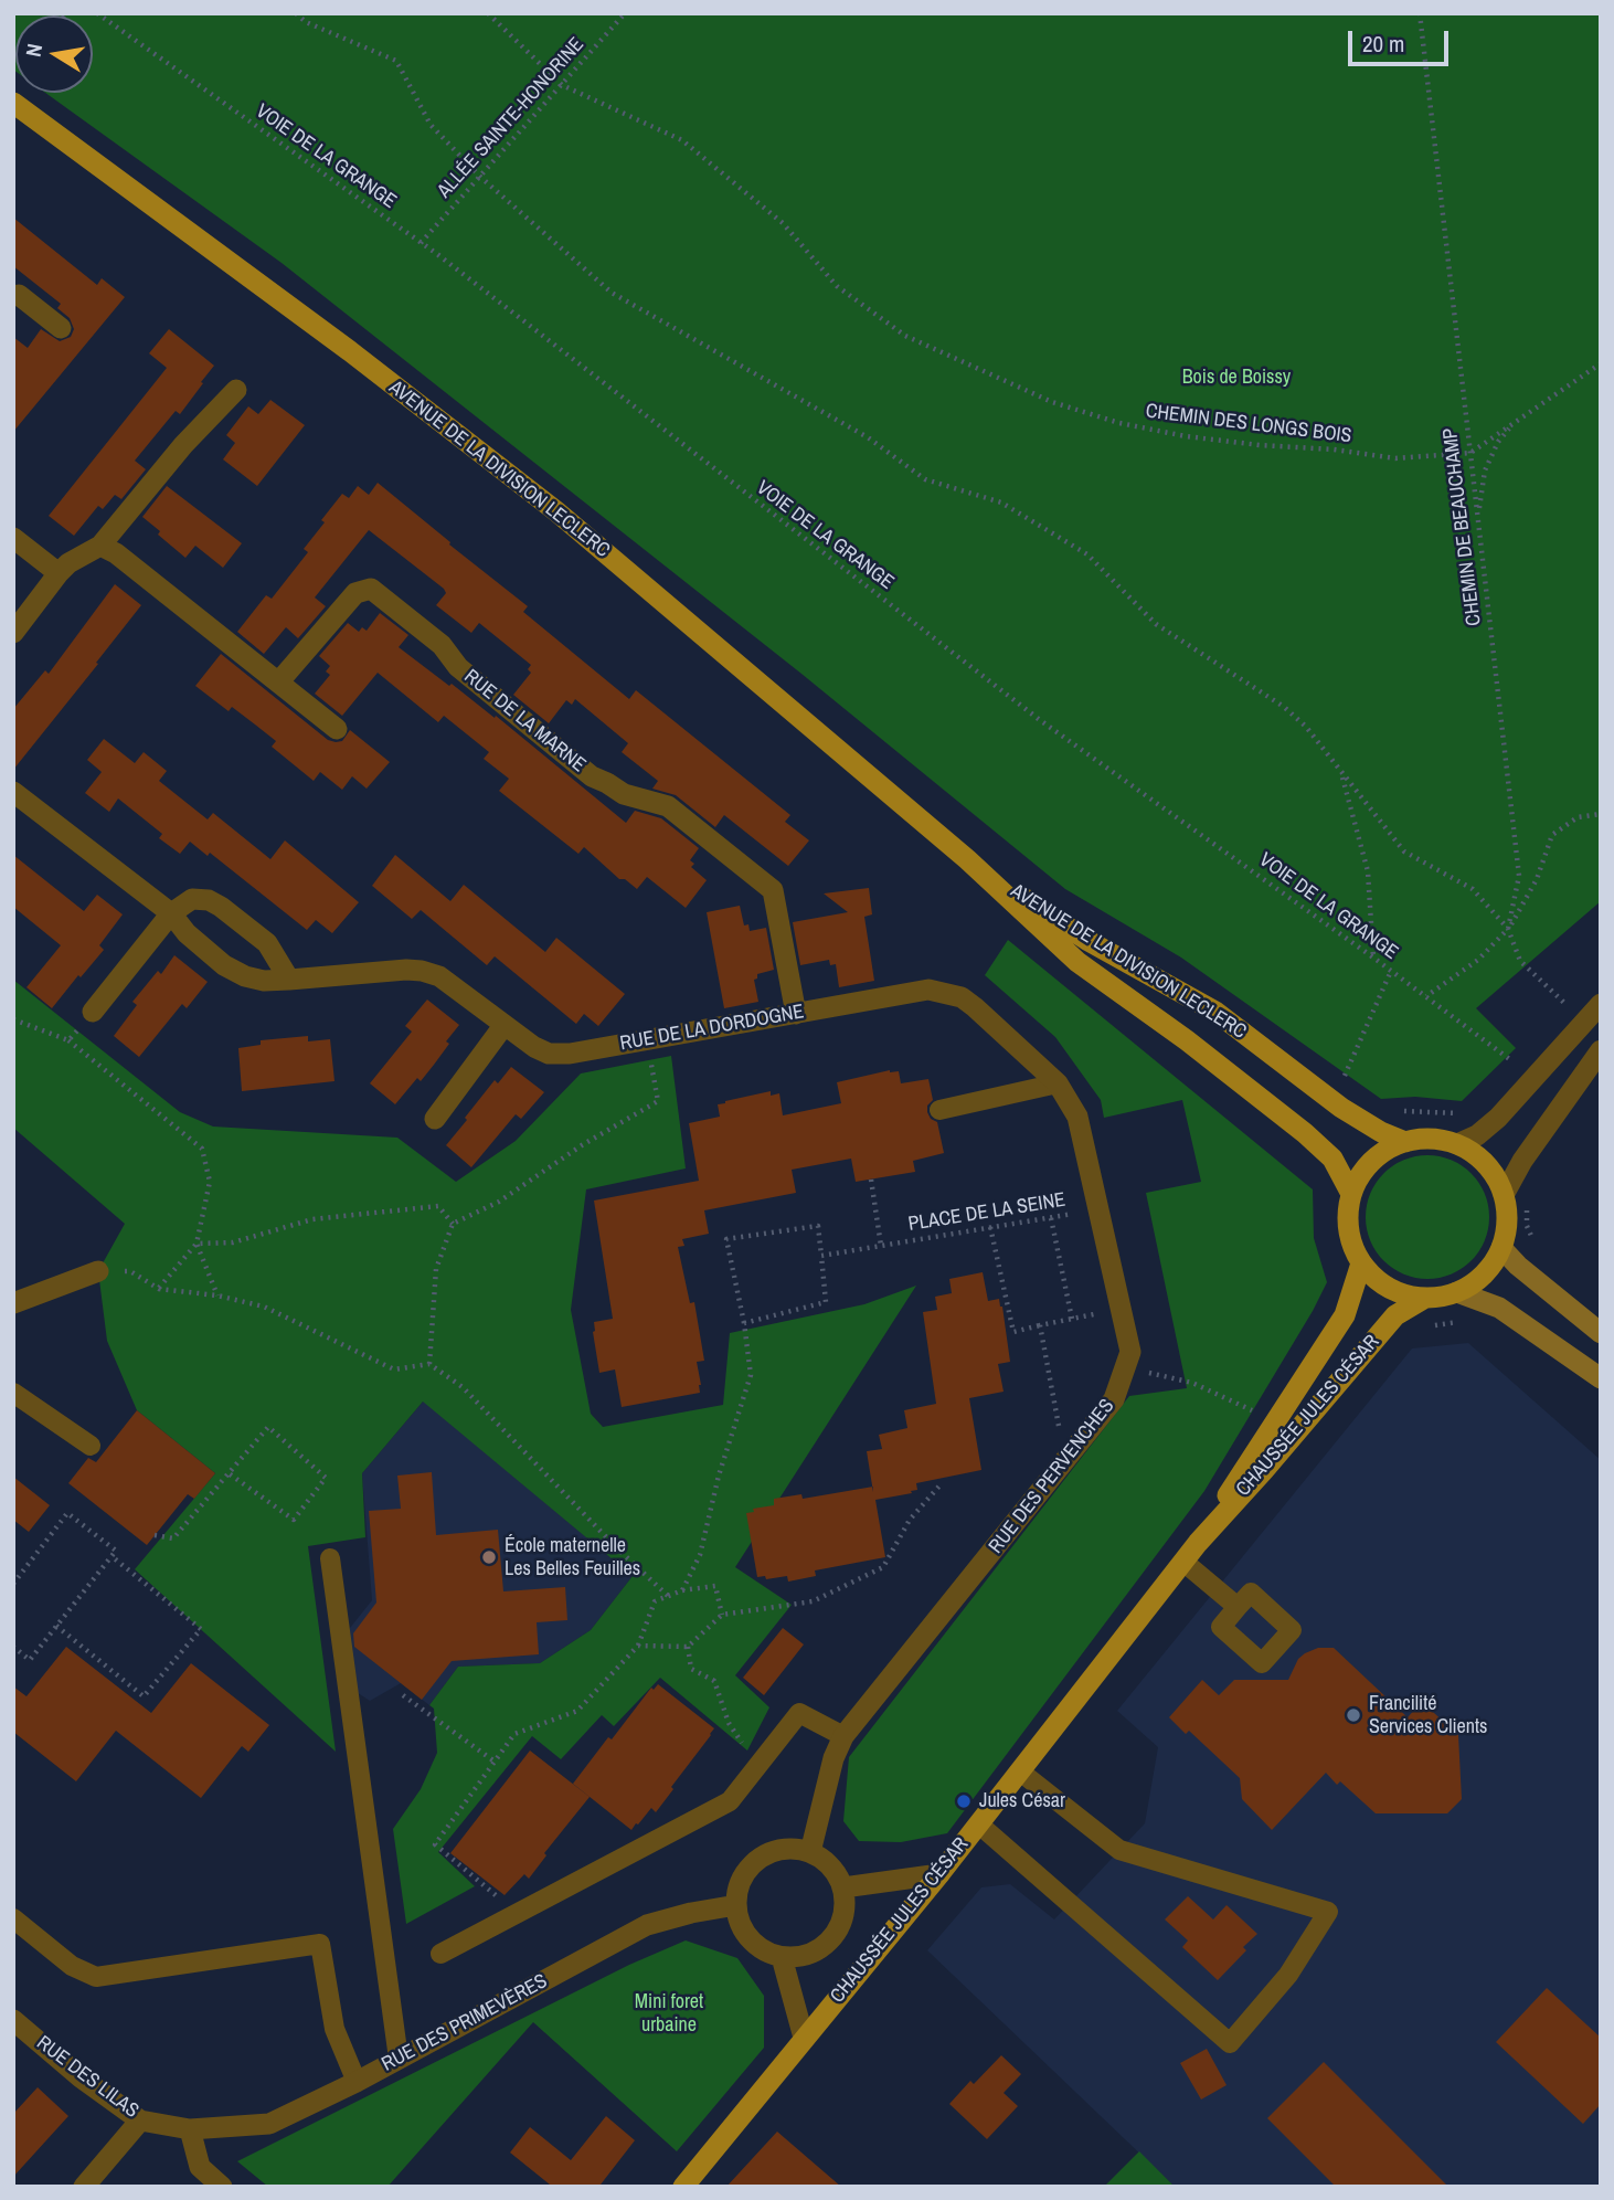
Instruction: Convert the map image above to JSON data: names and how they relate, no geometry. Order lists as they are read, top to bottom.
{
  "streets": {
    "main road": ["AVENUE DE LA DIVISION LECLERC", "CHAUSSÉE JULES CÉSAR"],
    "street": [
      "RUE DE LA MARNE",
      "RUE DE LA DORDOGNE",
      "RUE DES PERVENCHES",
      "RUE DES PRIMEVÈRES",
      "RUE DES LILAS"
    ],
    "path": [
      "ALLÉE SAINTE-HONORINE",
      "VOIE DE LA GRANGE",
      "CHEMIN DES LONGS BOIS",
      "CHEMIN DE BEAUCHAMP",
      "PLACE DE LA SEINE"
    ]
  },
  "crossings": [
    ["ALLÉE SAINTE-HONORINE", "VOIE DE LA GRANGE"],
    ["ALLÉE SAINTE-HONORINE", "CHEMIN DES LONGS BOIS"],
    ["CHEMIN DES LONGS BOIS", "CHEMIN DE BEAUCHAMP"],
    ["AVENUE DE LA DIVISION LECLERC", "CHAUSSÉE JULES CÉSAR"],
    ["RUE DE LA MARNE", "RUE DE LA DORDOGNE"],
    ["RUE DE LA DORDOGNE", "RUE DES PERVENCHES"],
    ["PLACE DE LA SEINE", "RUE DES PERVENCHES"],
    ["RUE DES PERVENCHES", "RUE DES PRIMEVÈRES"],
    ["RUE DES PRIMEVÈRES", "RUE DES LILAS"]
  ],
  "parks": ["Bois de Boissy", "Mini foret urbaine"],
  "places": ["École maternelle Les Belles Feuilles", "Francilité Services Clients", "Jules César"],
  "scale_bar": "20 m",
  "north": "left"
}
